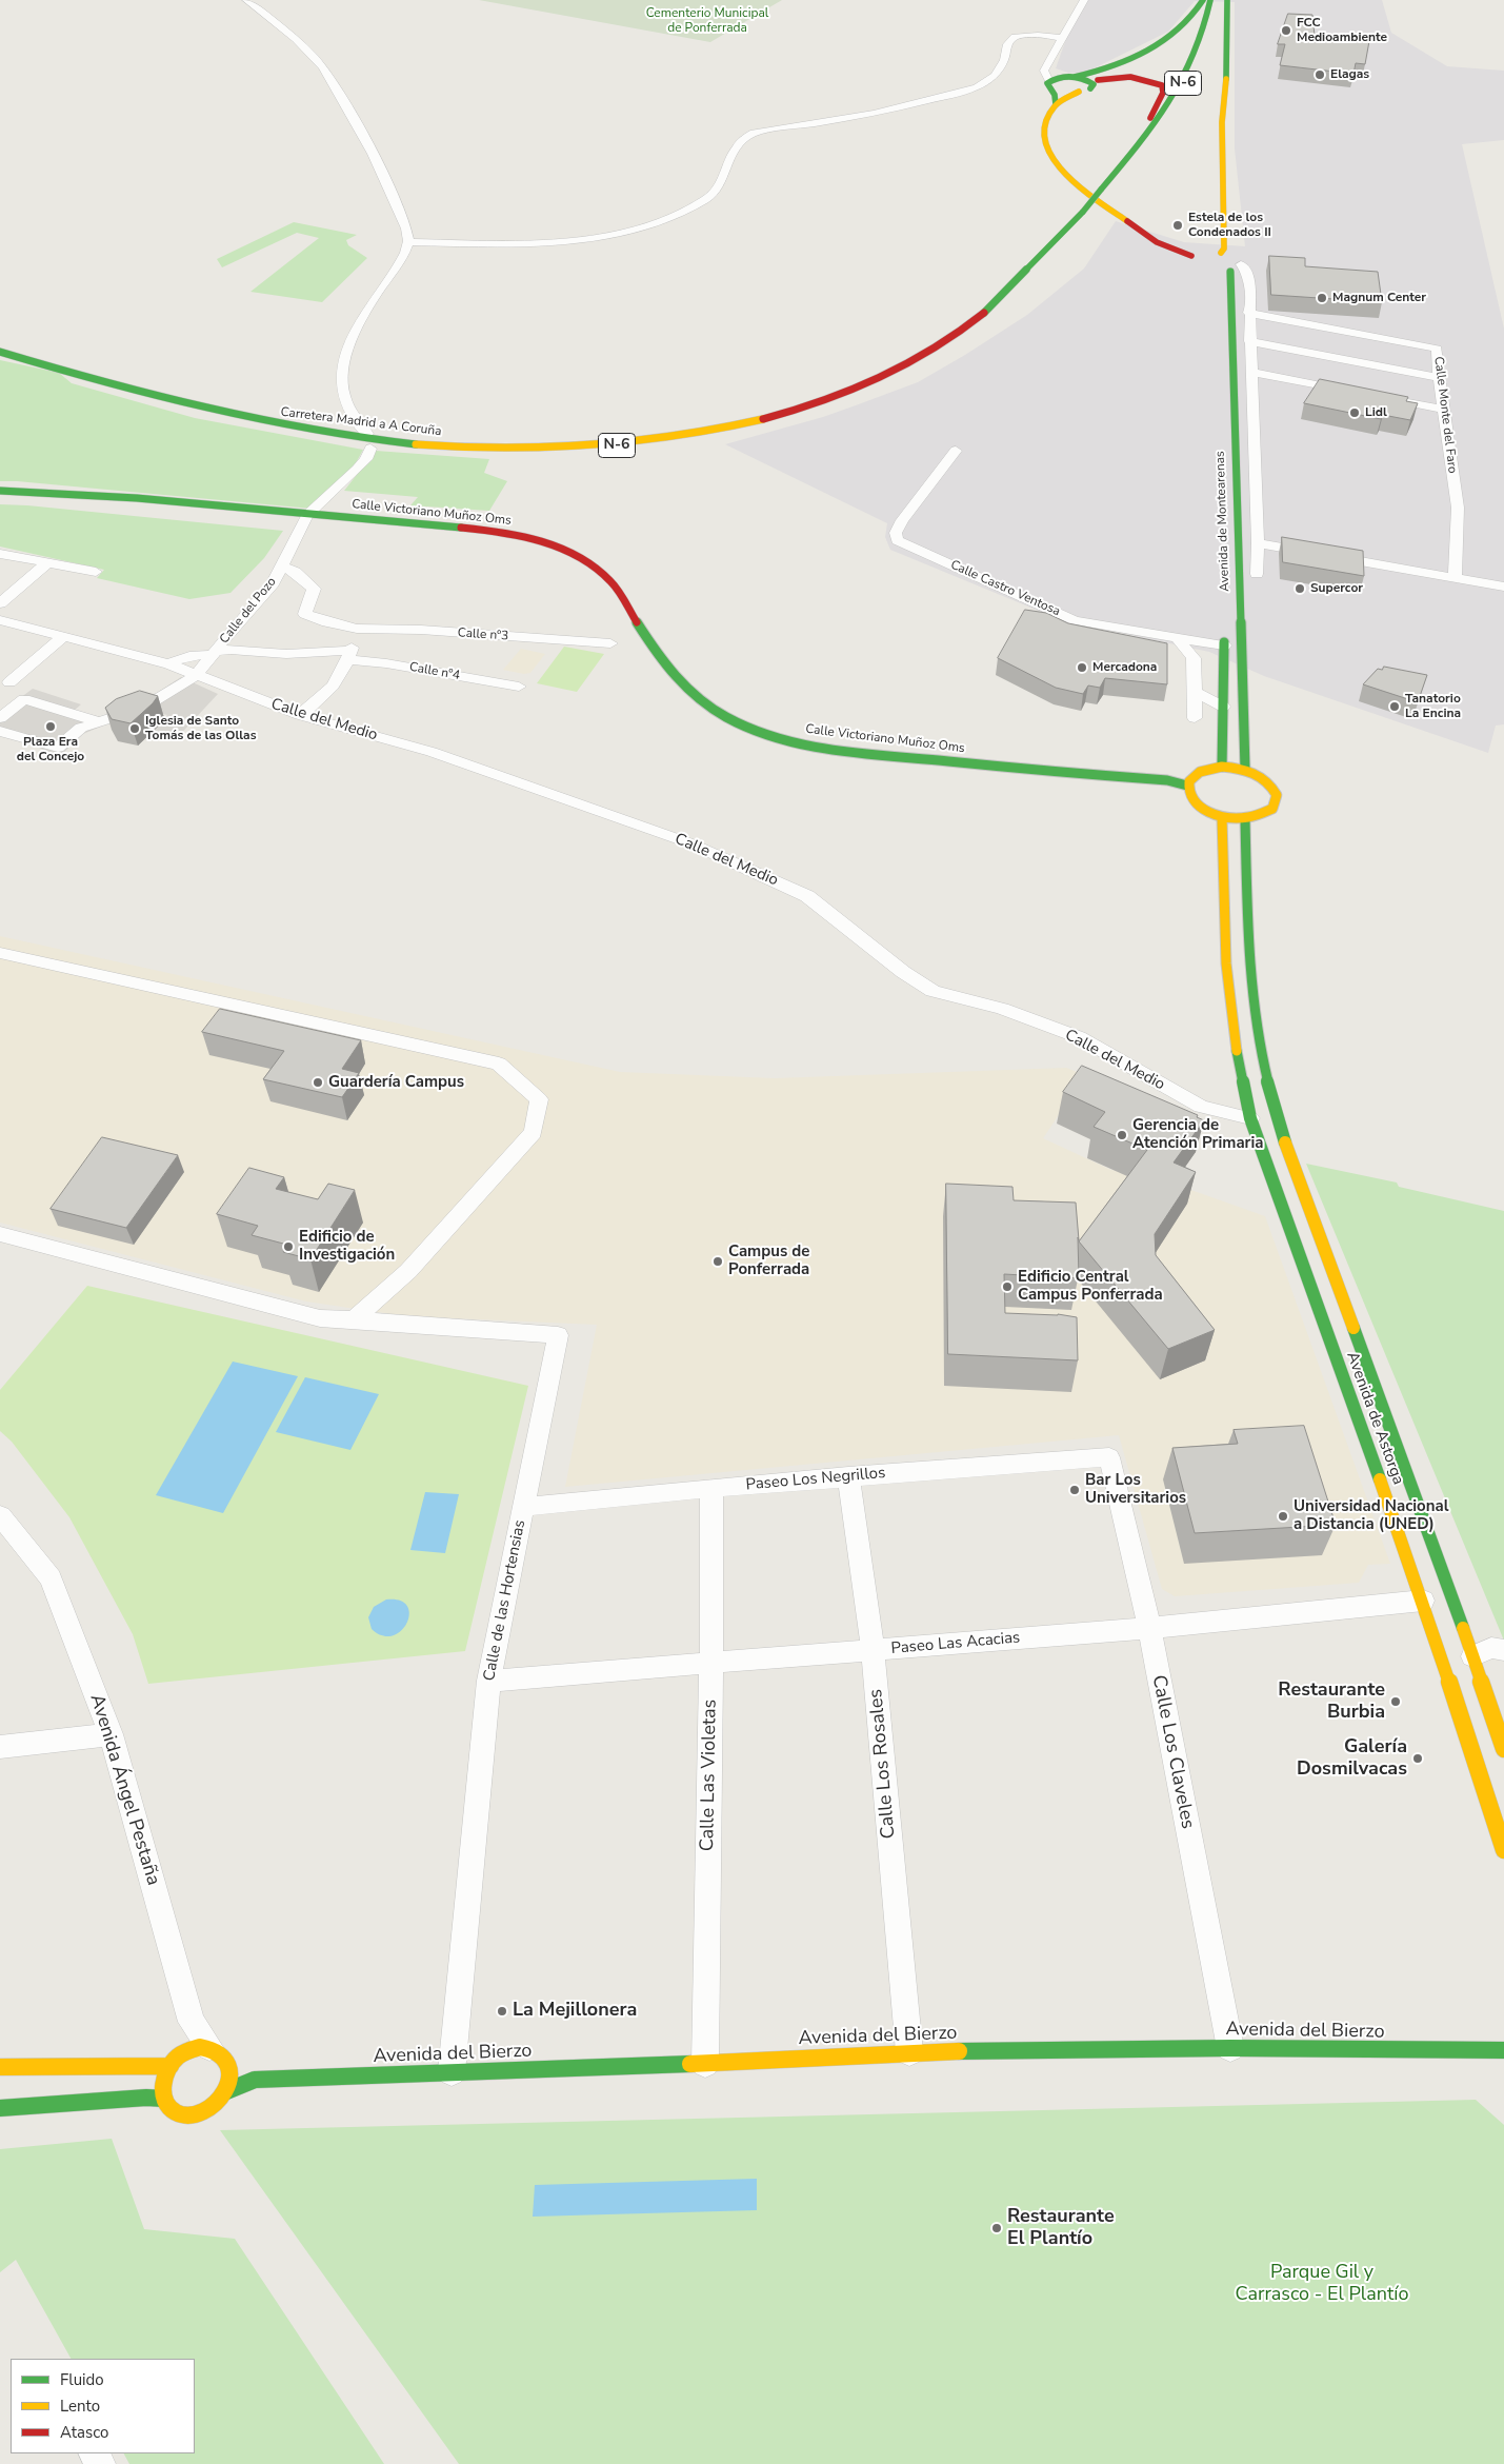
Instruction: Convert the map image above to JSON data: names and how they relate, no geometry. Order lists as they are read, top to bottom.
{
  "streets": {
    "main road": [
      "N-6",
      "Carretera Madrid a A Coruña",
      "Calle Victoriano Muñoz Oms",
      "Avenida de Montearenas",
      "Avenida de Astorga",
      "Avenida del Bierzo"
    ],
    "street": [
      "Calle Monte del Faro",
      "Calle Castro Ventosa",
      "Calle del Pozo",
      "Calle nº3",
      "Calle nº4",
      "Calle del Medio",
      "Paseo Los Negrillos",
      "Calle de las Hortensias",
      "Paseo Las Acacias",
      "Calle Los Claveles",
      "Calle Los Rosales",
      "Calle Las Violetas",
      "Avenida Ángel Pestaña"
    ]
  },
  "crossings": [
    ["N-6", "Carretera Madrid a A Coruña"],
    ["Calle Victoriano Muñoz Oms", "Avenida de Montearenas"],
    ["Calle Victoriano Muñoz Oms", "Calle del Pozo"],
    ["Calle Victoriano Muñoz Oms", "Avenida de Astorga"],
    ["Avenida de Montearenas", "Avenida de Astorga"],
    ["Calle del Pozo", "Calle nº4"],
    ["Calle del Pozo", "Calle del Medio"],
    ["Calle del Medio", "Avenida de Astorga"],
    ["Avenida de Astorga", "Paseo Las Acacias"],
    ["Paseo Los Negrillos", "Calle de las Hortensias"],
    ["Paseo Los Negrillos", "Calle Los Claveles"],
    ["Paseo Los Negrillos", "Calle Los Rosales"],
    ["Paseo Los Negrillos", "Calle Las Violetas"],
    ["Calle de las Hortensias", "Paseo Las Acacias"],
    ["Calle de las Hortensias", "Avenida del Bierzo"],
    ["Paseo Las Acacias", "Calle Los Claveles"],
    ["Paseo Las Acacias", "Calle Los Rosales"],
    ["Paseo Las Acacias", "Calle Las Violetas"],
    ["Calle Los Claveles", "Avenida del Bierzo"],
    ["Calle Los Rosales", "Avenida del Bierzo"],
    ["Calle Las Violetas", "Avenida del Bierzo"],
    ["Avenida Ángel Pestaña", "Avenida del Bierzo"]
  ],
  "parks": ["Cementerio Municipal de Ponferrada", "Parque Gil y Carrasco - El Plantío"],
  "places": [
    "FCC Medioambiente",
    "Elagas",
    "Estela de los Condenados II",
    "Magnum Center",
    "Lidl",
    "Supercor",
    "Mercadona",
    "Tanatorio La Encina",
    "Plaza Era del Concejo",
    "Iglesia de Santo Tomás de las Ollas",
    "Guardería Campus",
    "Gerencia de Atención Primaria",
    "Edificio de Investigación",
    "Campus de Ponferrada",
    "Edificio Central Campus Ponferrada",
    "Bar Los Universitarios",
    "Universidad Nacional a Distancia (UNED)",
    "Restaurante Burbia",
    "Galería Dosmilvacas",
    "La Mejillonera",
    "Restaurante El Plantío"
  ],
  "legend": ["Fluido", "Lento", "Atasco"]
}
